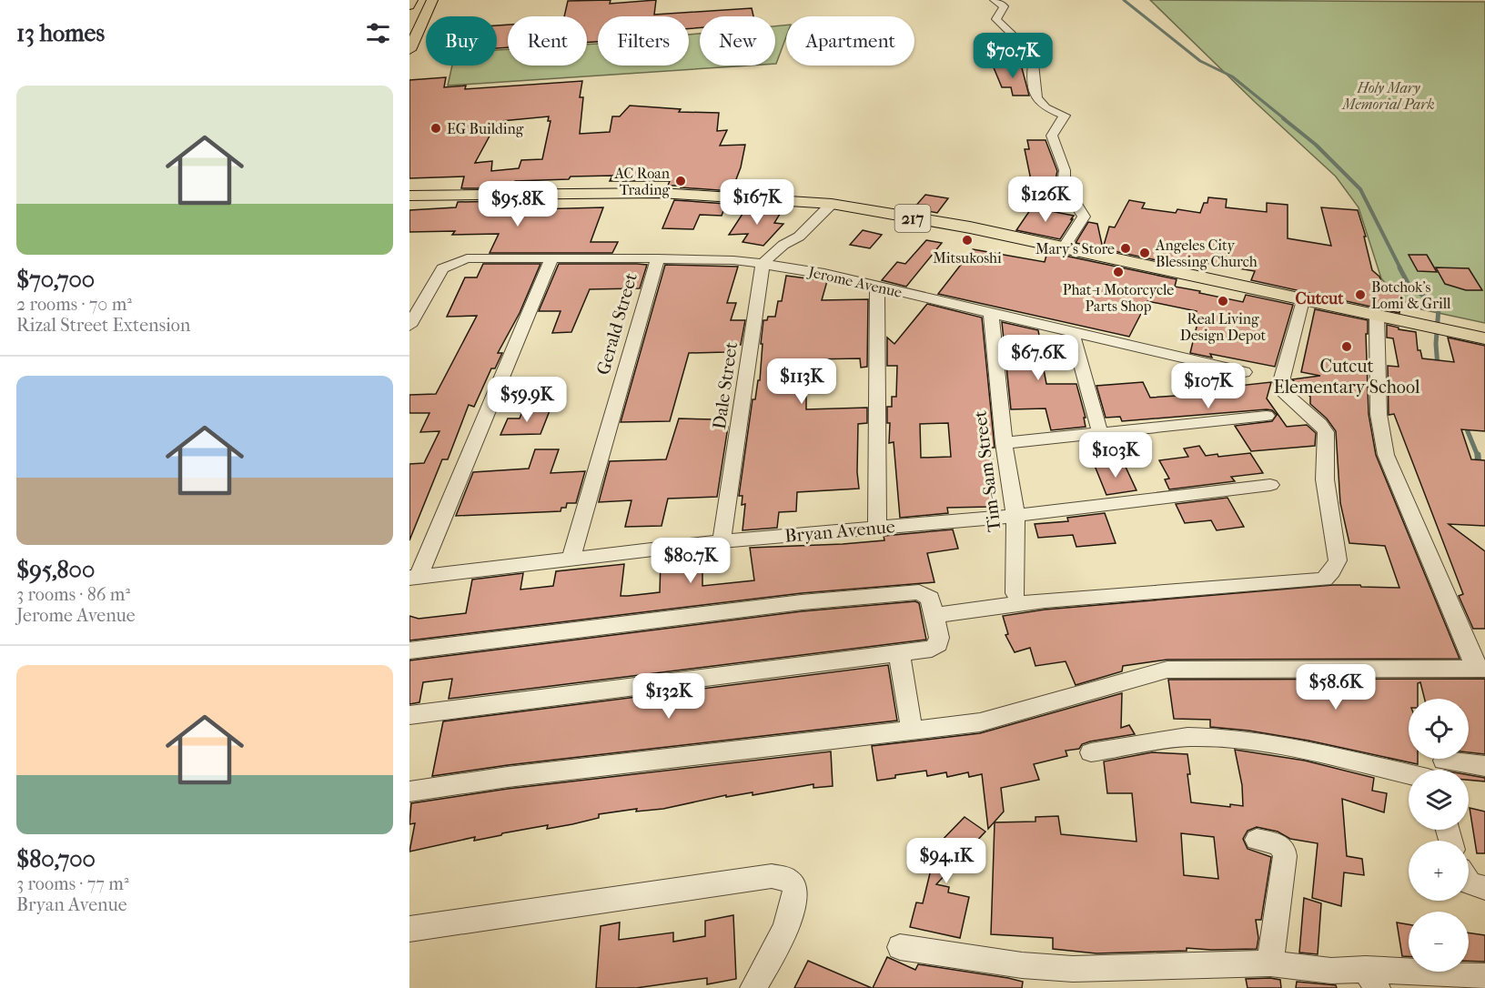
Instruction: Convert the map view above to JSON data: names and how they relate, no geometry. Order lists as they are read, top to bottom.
{
  "streets": {
    "main road": ["217"],
    "street": [
      "Jerome Avenue",
      "Gerald Street",
      "Dale Street",
      "Tim-Sam Street",
      "Bryan Avenue"
    ]
  },
  "crossings": [
    ["Jerome Avenue", "Gerald Street"],
    ["Jerome Avenue", "Dale Street"],
    ["Jerome Avenue", "Tim-Sam Street"],
    ["Gerald Street", "Bryan Avenue"],
    ["Dale Street", "Bryan Avenue"],
    ["Tim-Sam Street", "Bryan Avenue"]
  ],
  "districts": ["Cutcut"],
  "parks": ["Holy Mary Memorial Park"],
  "places": [
    "EG Building",
    "AC Roan Trading",
    "Mitsukoshi",
    "Mary's Store",
    "Angeles City Blessing Church",
    "Phat-1 Motorcycle Parts Shop",
    "Botchok's Lomi & Grill",
    "Real Living Design Depot",
    "Cutcut Elementary School"
  ],
  "page": {
    "heading": "13 homes",
    "chip": [
      "Buy",
      "Rent",
      "Filters",
      "New",
      "Apartment"
    ],
    "price": [
      "$70.7K",
      "$126K",
      "$167K",
      "$95.8K",
      "$67.6K",
      "$113K",
      "$107K",
      "$59.9K",
      "$103K",
      "$80.7K",
      "$58.6K",
      "$132K",
      "$94.1K"
    ],
    "list": [
      {
        "name": "$70,700",
        "note": "2 rooms · 70 m² · Rizal Street Extension"
      },
      {
        "name": "$95,800",
        "note": "3 rooms · 86 m² · Jerome Avenue"
      },
      {
        "name": "$80,700",
        "note": "3 rooms · 77 m² · Bryan Avenue"
      }
    ],
    "map_buttons": ["+", "−"]
  }
}
